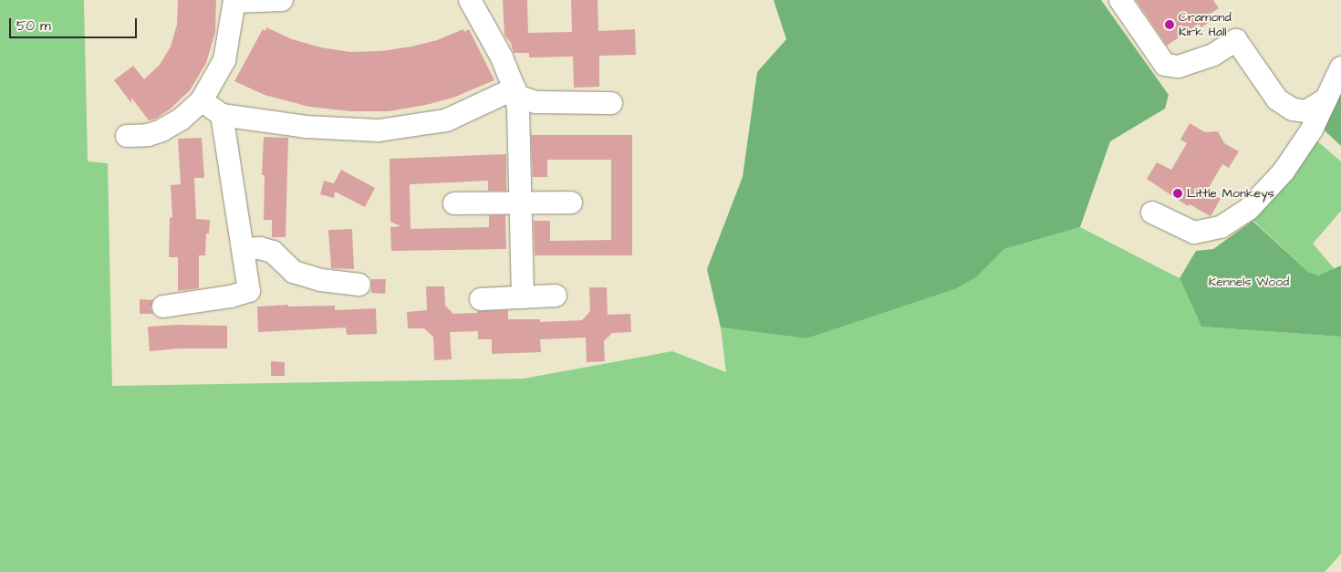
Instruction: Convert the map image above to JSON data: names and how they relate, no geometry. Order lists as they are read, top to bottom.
{
  "parks": ["Kennels Wood"],
  "places": ["Cramond Kirk Hall", "Little Monkeys"],
  "scale_bar": "50 m"
}
